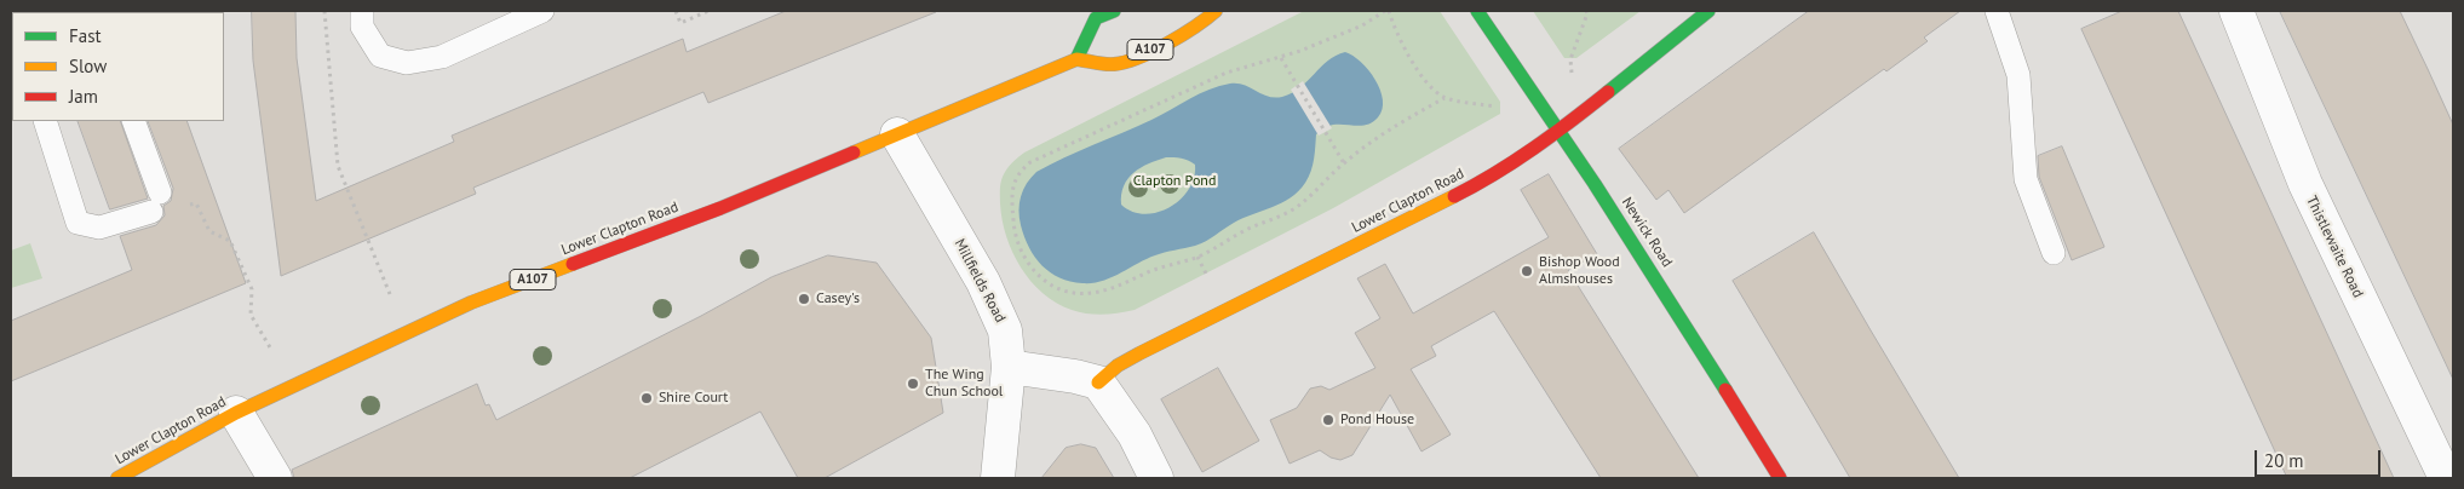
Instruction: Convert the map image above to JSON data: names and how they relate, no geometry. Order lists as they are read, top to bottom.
{
  "streets": {
    "main road": ["A107", "Lower Clapton Road", "Newick Road"],
    "street": ["Thistlewaite Road", "Millfields Road"]
  },
  "crossings": [
    ["Lower Clapton Road", "Newick Road"],
    ["Lower Clapton Road", "Millfields Road"]
  ],
  "parks": ["Clapton Pond"],
  "places": [
    "Bishop Wood Almshouses",
    "Casey's",
    "The Wing Chun School",
    "Shire Court",
    "Pond House"
  ],
  "legend": ["Fast", "Slow", "Jam"],
  "scale_bar": "20 m"
}
